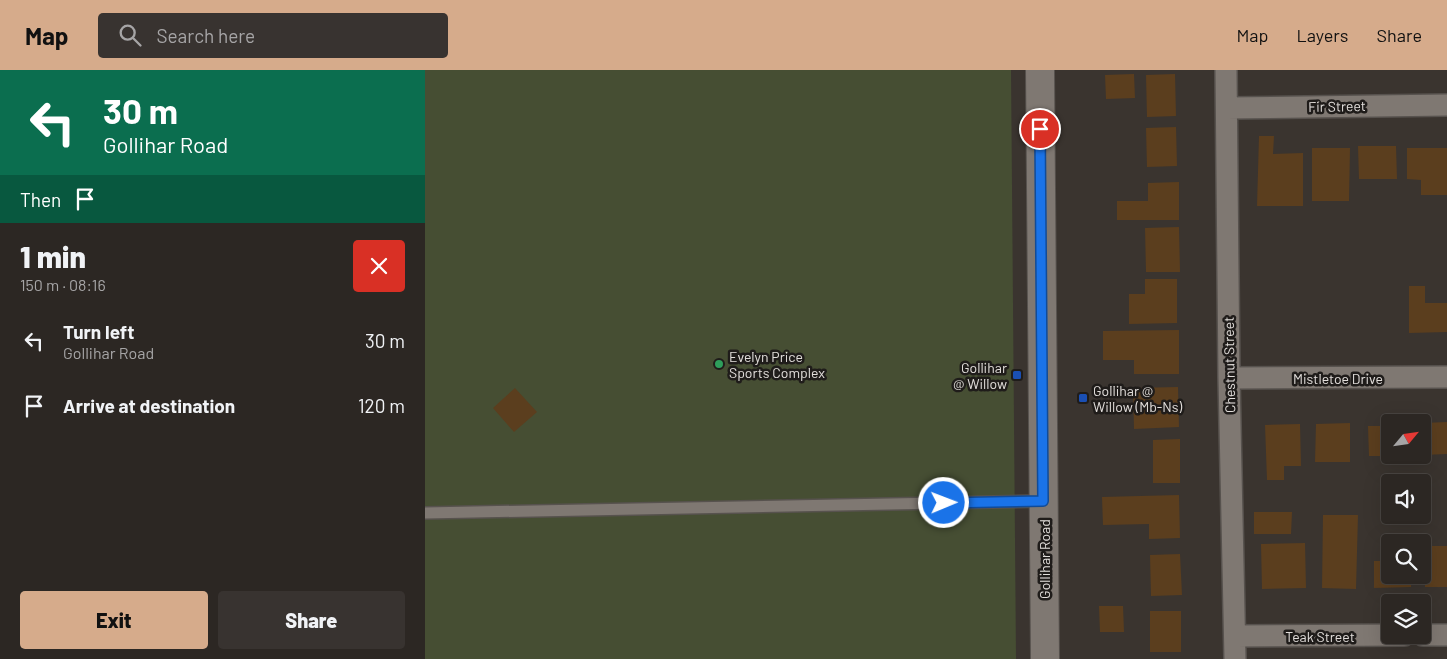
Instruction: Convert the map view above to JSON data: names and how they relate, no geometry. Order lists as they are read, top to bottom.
{
  "streets": {
    "main road": ["Gollihar Road"],
    "street": [
      "Fir Street",
      "Chestnut Street",
      "Mistletoe Drive",
      "Teak Street"
    ]
  },
  "crossings": [
    ["Fir Street", "Chestnut Street"],
    ["Chestnut Street", "Mistletoe Drive"],
    ["Chestnut Street", "Teak Street"]
  ],
  "places": {
    "other": ["Evelyn Price Sports Complex"],
    "transit": ["Gollihar @ Willow", "Gollihar @ Willow (Mb-Ns)"]
  },
  "north": "top right",
  "page": {
    "header": "Map",
    "search": "Search here",
    "nav": ["Map", "Layers", "Share"],
    "turn": ["30 m", "Gollihar Road"],
    "then": "Then",
    "heading": ["1 min", "150 m · 08:16"],
    "list": [
      {
        "name": "Turn left",
        "note": "Gollihar Road",
        "value": "30 m"
      },
      {
        "name": "Arrive at destination",
        "value": "120 m"
      }
    ],
    "buttons": ["Exit", "Share"]
  }
}
